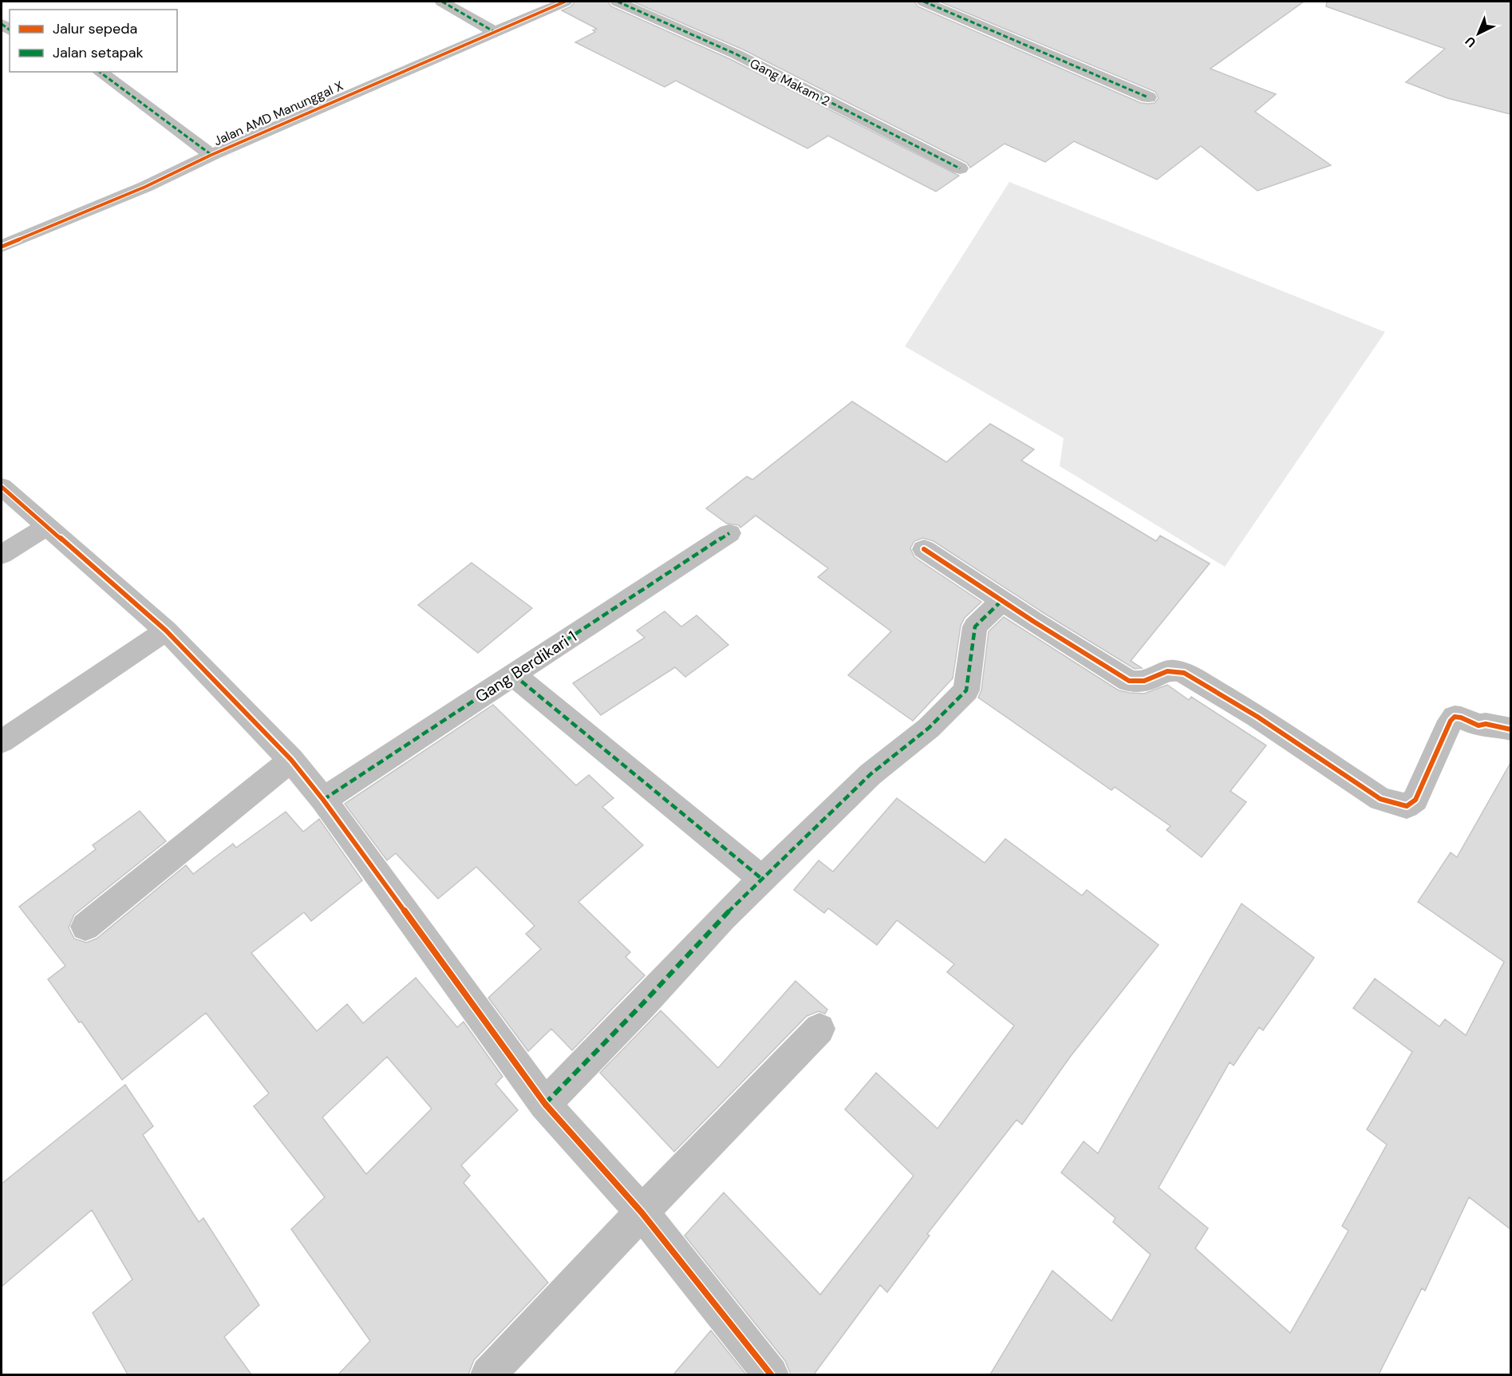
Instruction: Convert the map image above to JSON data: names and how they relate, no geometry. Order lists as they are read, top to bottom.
{
  "streets": {
    "street": ["Gang Makam 2", "Jalan AMD Manunggal X", "Gang Berdikari 1"]
  },
  "legend": ["Jalur sepeda", "Jalan setapak"],
  "north": "bottom left"
}
